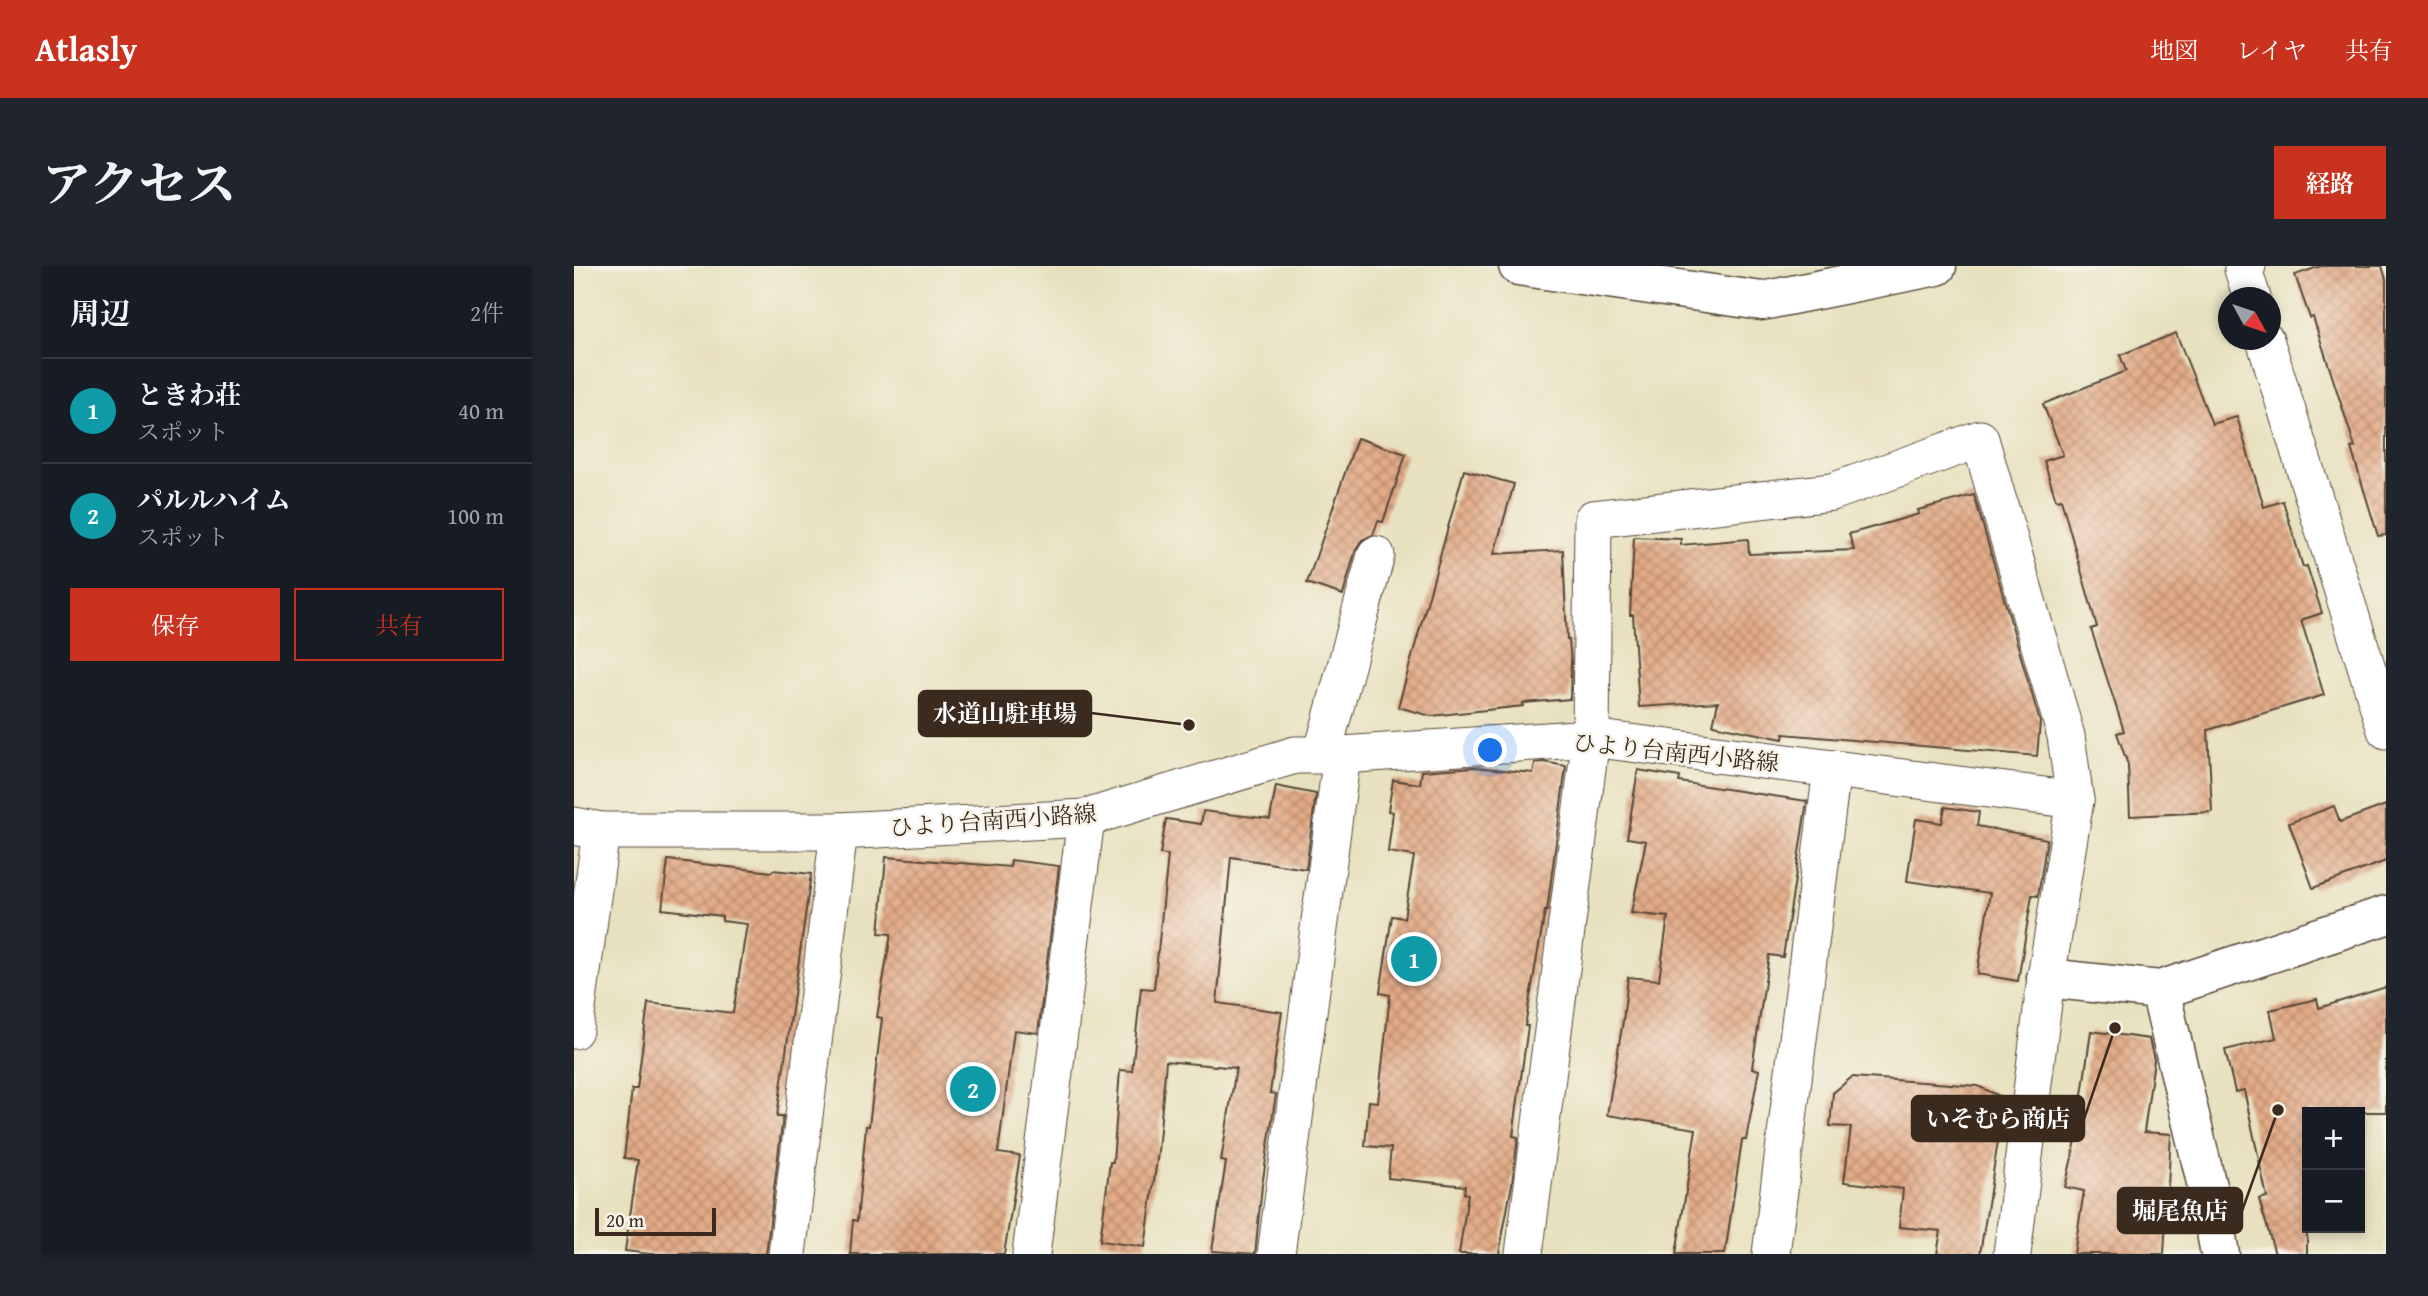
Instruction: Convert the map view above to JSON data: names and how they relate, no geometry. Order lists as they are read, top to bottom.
{
  "streets": {
    "street": ["ひより台南西小路線"]
  },
  "places": ["水道山駐車場", "いそむら商店", "堀尾魚店"],
  "scale_bar": "20 m",
  "north": "bottom right",
  "page": {
    "header": "Atlasly",
    "nav": ["地図", "レイヤ", "共有"],
    "title": "アクセス",
    "buttons": [
      "経路",
      ["保存", "共有"]
    ],
    "heading": ["周辺", "2件"],
    "list": [
      {
        "mark": "1",
        "name": "ときわ荘",
        "note": "スポット",
        "value": "40 m"
      },
      {
        "mark": "2",
        "name": "パルルハイム",
        "note": "スポット",
        "value": "100 m"
      }
    ],
    "pins": ["1", "2"],
    "map_buttons": ["+", "−"],
    "scale": "20 m"
  }
}
